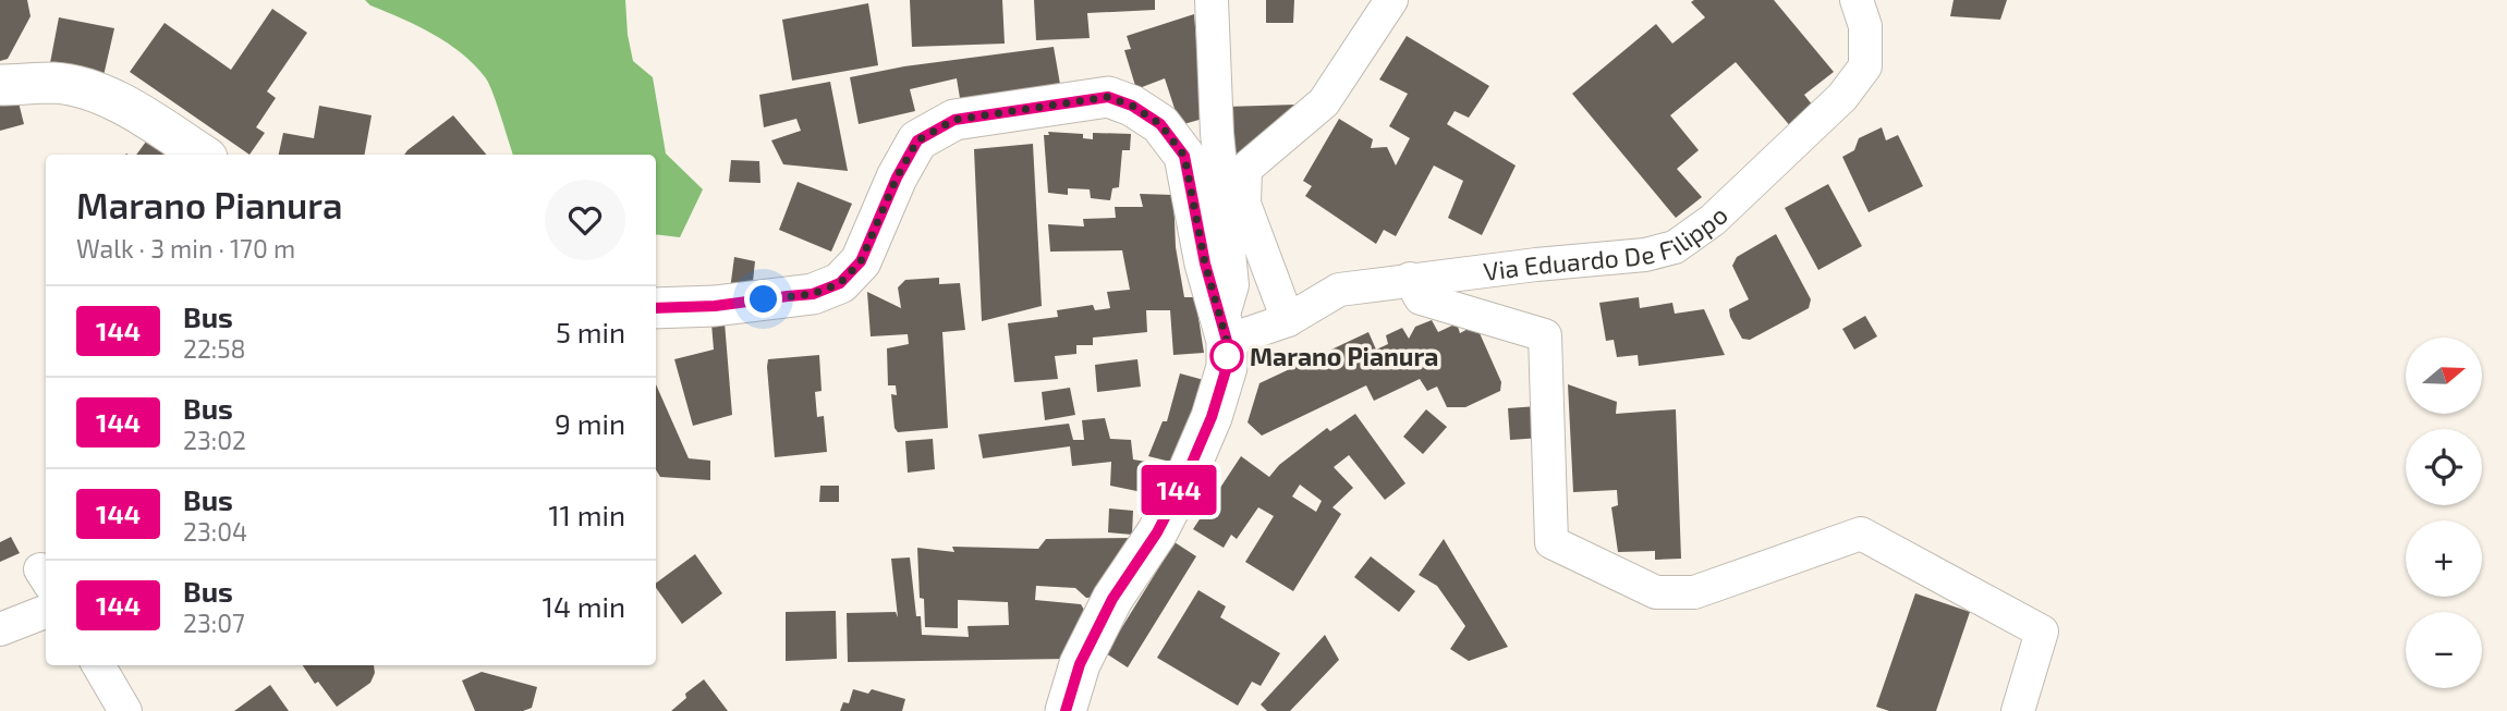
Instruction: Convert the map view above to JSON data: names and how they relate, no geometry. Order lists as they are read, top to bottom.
{
  "streets": {
    "street": ["Via Eduardo De Filippo"]
  },
  "places": ["Marano Pianura"],
  "lines": ["bus line 144"],
  "north": "right",
  "page": {
    "on_map": "144",
    "heading": ["Marano Pianura", "Walk · 3 min · 170 m"],
    "list": [
      {
        "mark": "144",
        "name": "Bus",
        "note": "22:58",
        "value": "5 min"
      },
      {
        "mark": "144",
        "name": "Bus",
        "note": "23:02",
        "value": "9 min"
      },
      {
        "mark": "144",
        "name": "Bus",
        "note": "23:04",
        "value": "11 min"
      },
      {
        "mark": "144",
        "name": "Bus",
        "note": "23:07",
        "value": "14 min"
      }
    ],
    "map_buttons": ["+", "−"]
  }
}
